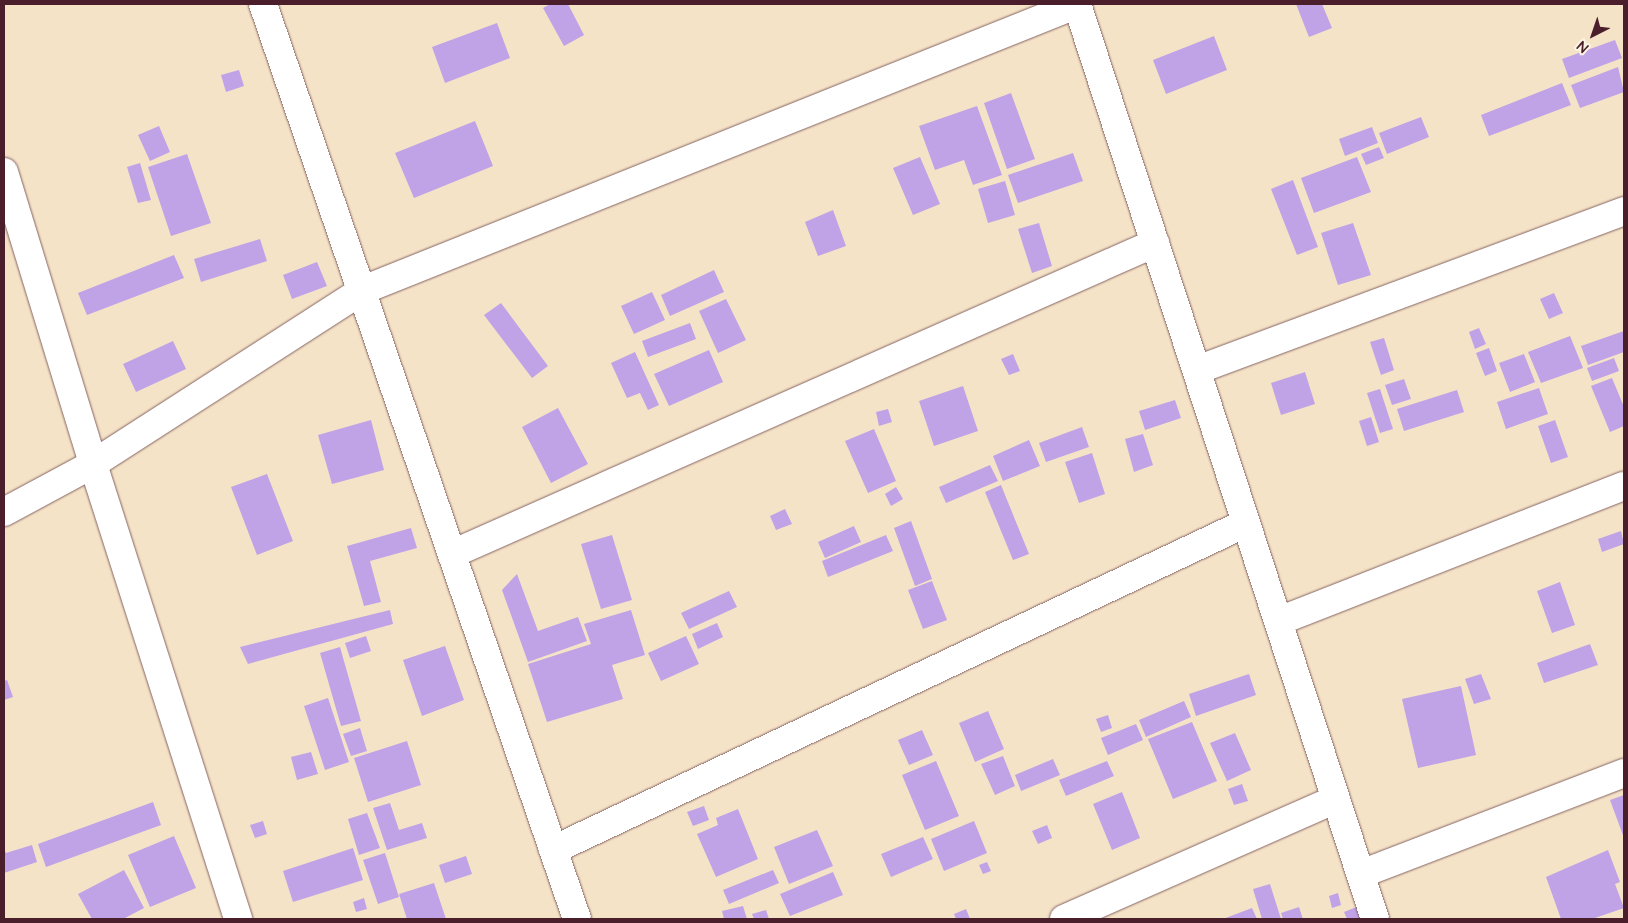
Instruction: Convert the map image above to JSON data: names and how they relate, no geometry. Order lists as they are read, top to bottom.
{
  "north": "bottom left"
}
